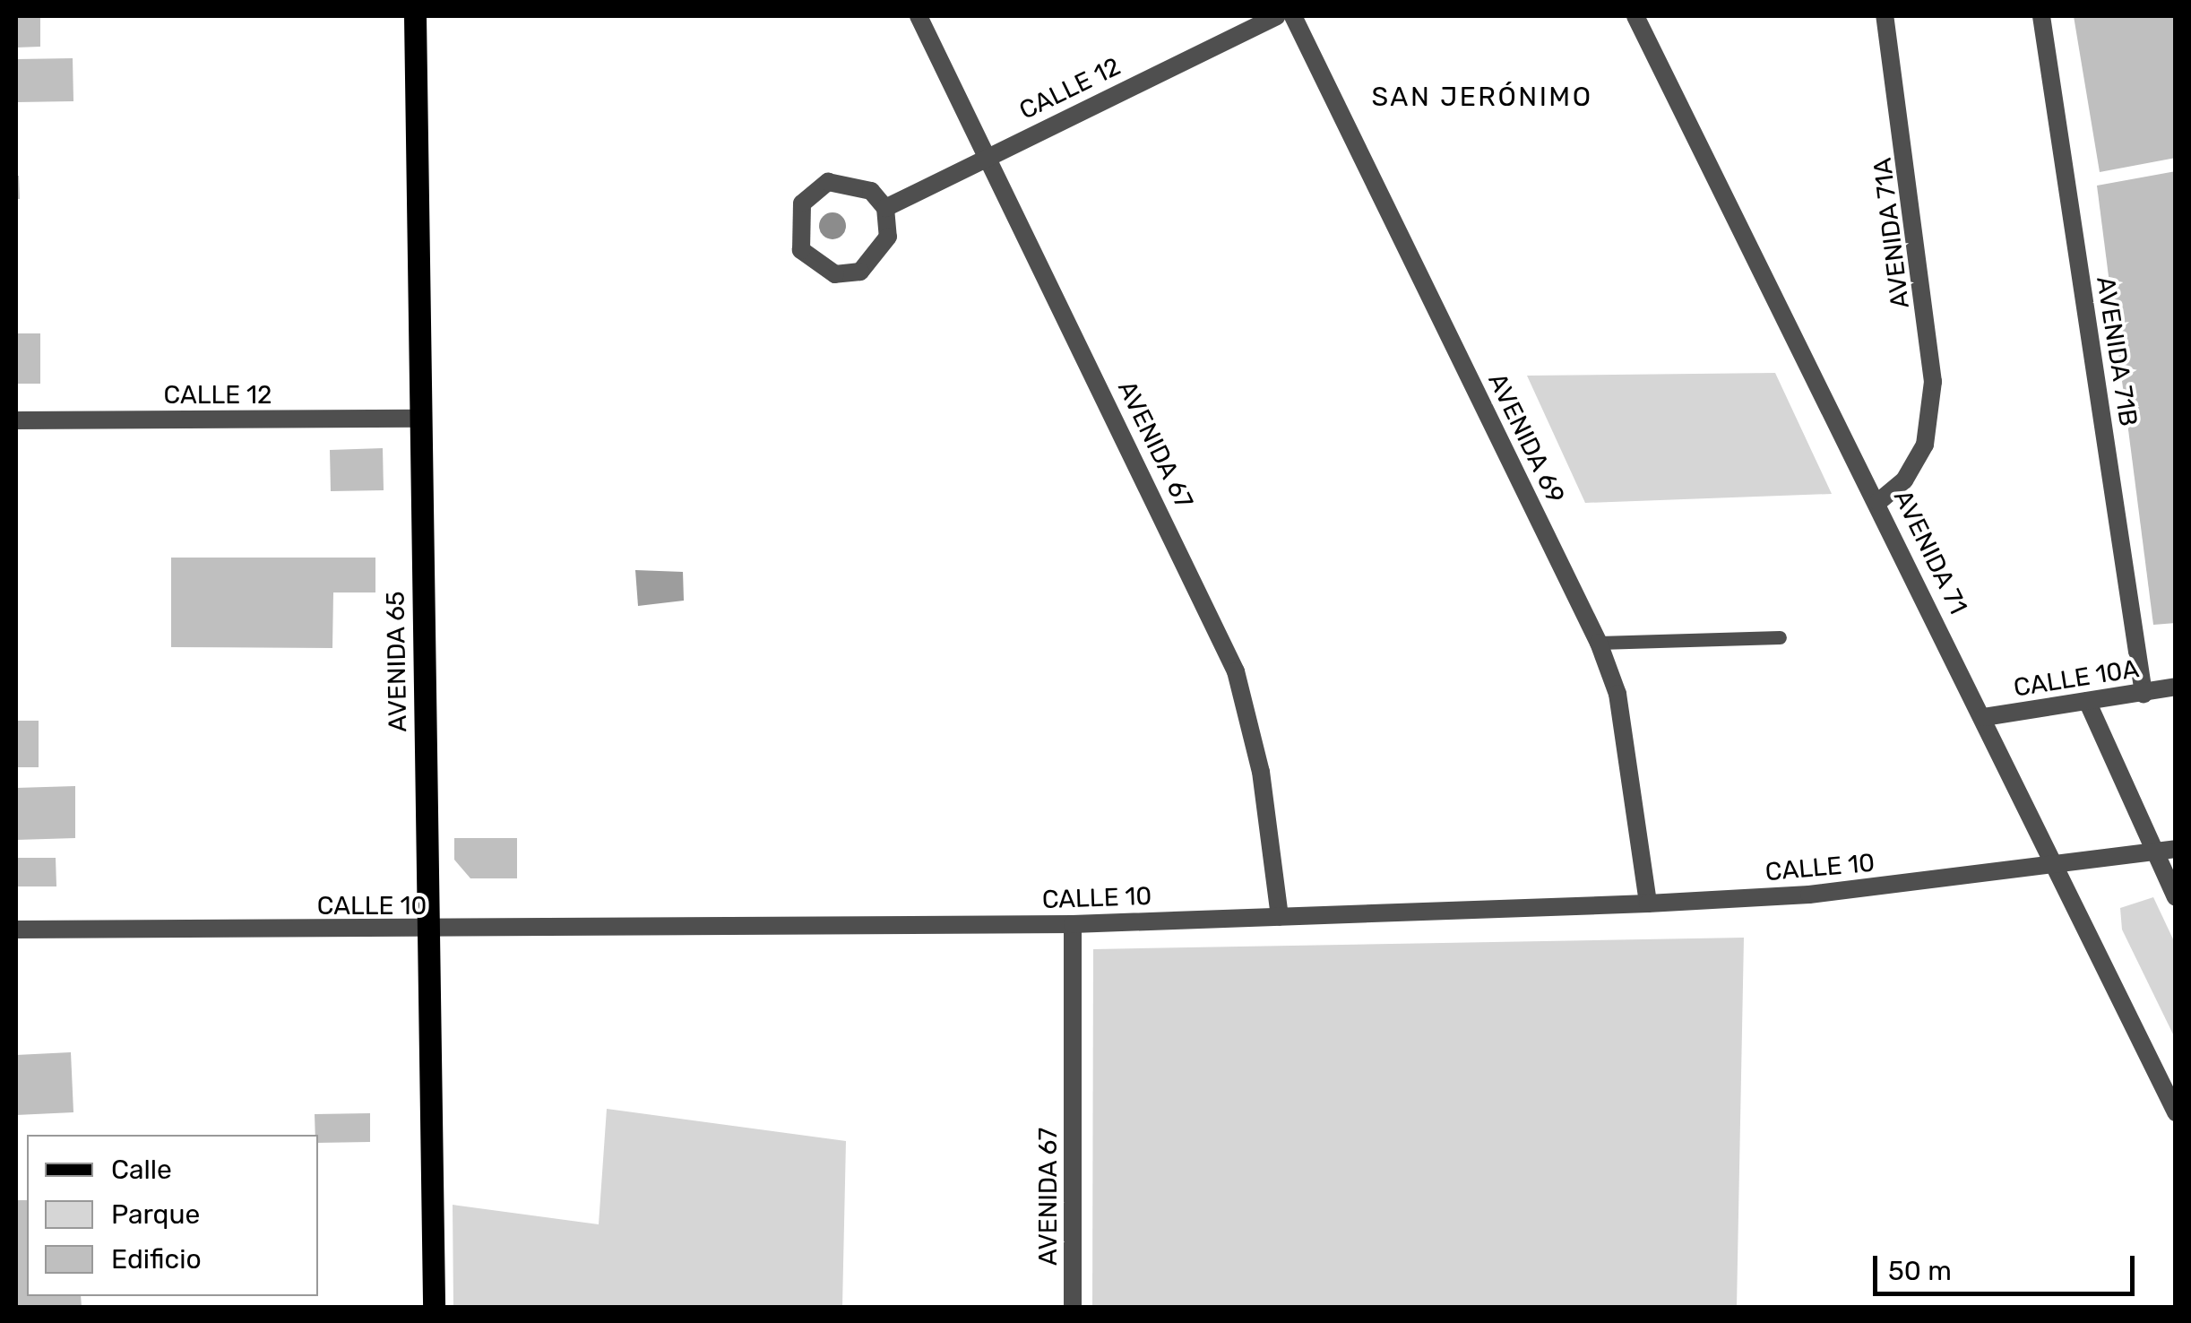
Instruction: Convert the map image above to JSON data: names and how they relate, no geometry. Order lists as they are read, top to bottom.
{
  "streets": {
    "main road": ["AVENIDA 65"],
    "street": [
      "CALLE 12",
      "AVENIDA 71A",
      "AVENIDA 71B",
      "AVENIDA 69",
      "AVENIDA 67",
      "AVENIDA 71",
      "CALLE 10A",
      "CALLE 10"
    ]
  },
  "crossings": [
    ["CALLE 12", "AVENIDA 67"],
    ["CALLE 12", "AVENIDA 65"],
    ["AVENIDA 71A", "AVENIDA 71"],
    ["AVENIDA 71B", "CALLE 10A"],
    ["AVENIDA 69", "CALLE 10"],
    ["AVENIDA 67", "CALLE 10"],
    ["AVENIDA 71", "CALLE 10A"],
    ["AVENIDA 71", "CALLE 10"],
    ["AVENIDA 65", "CALLE 10"]
  ],
  "districts": ["SAN JERÓNIMO"],
  "legend": ["Calle", "Parque", "Edificio"],
  "scale_bar": "50 m"
}
